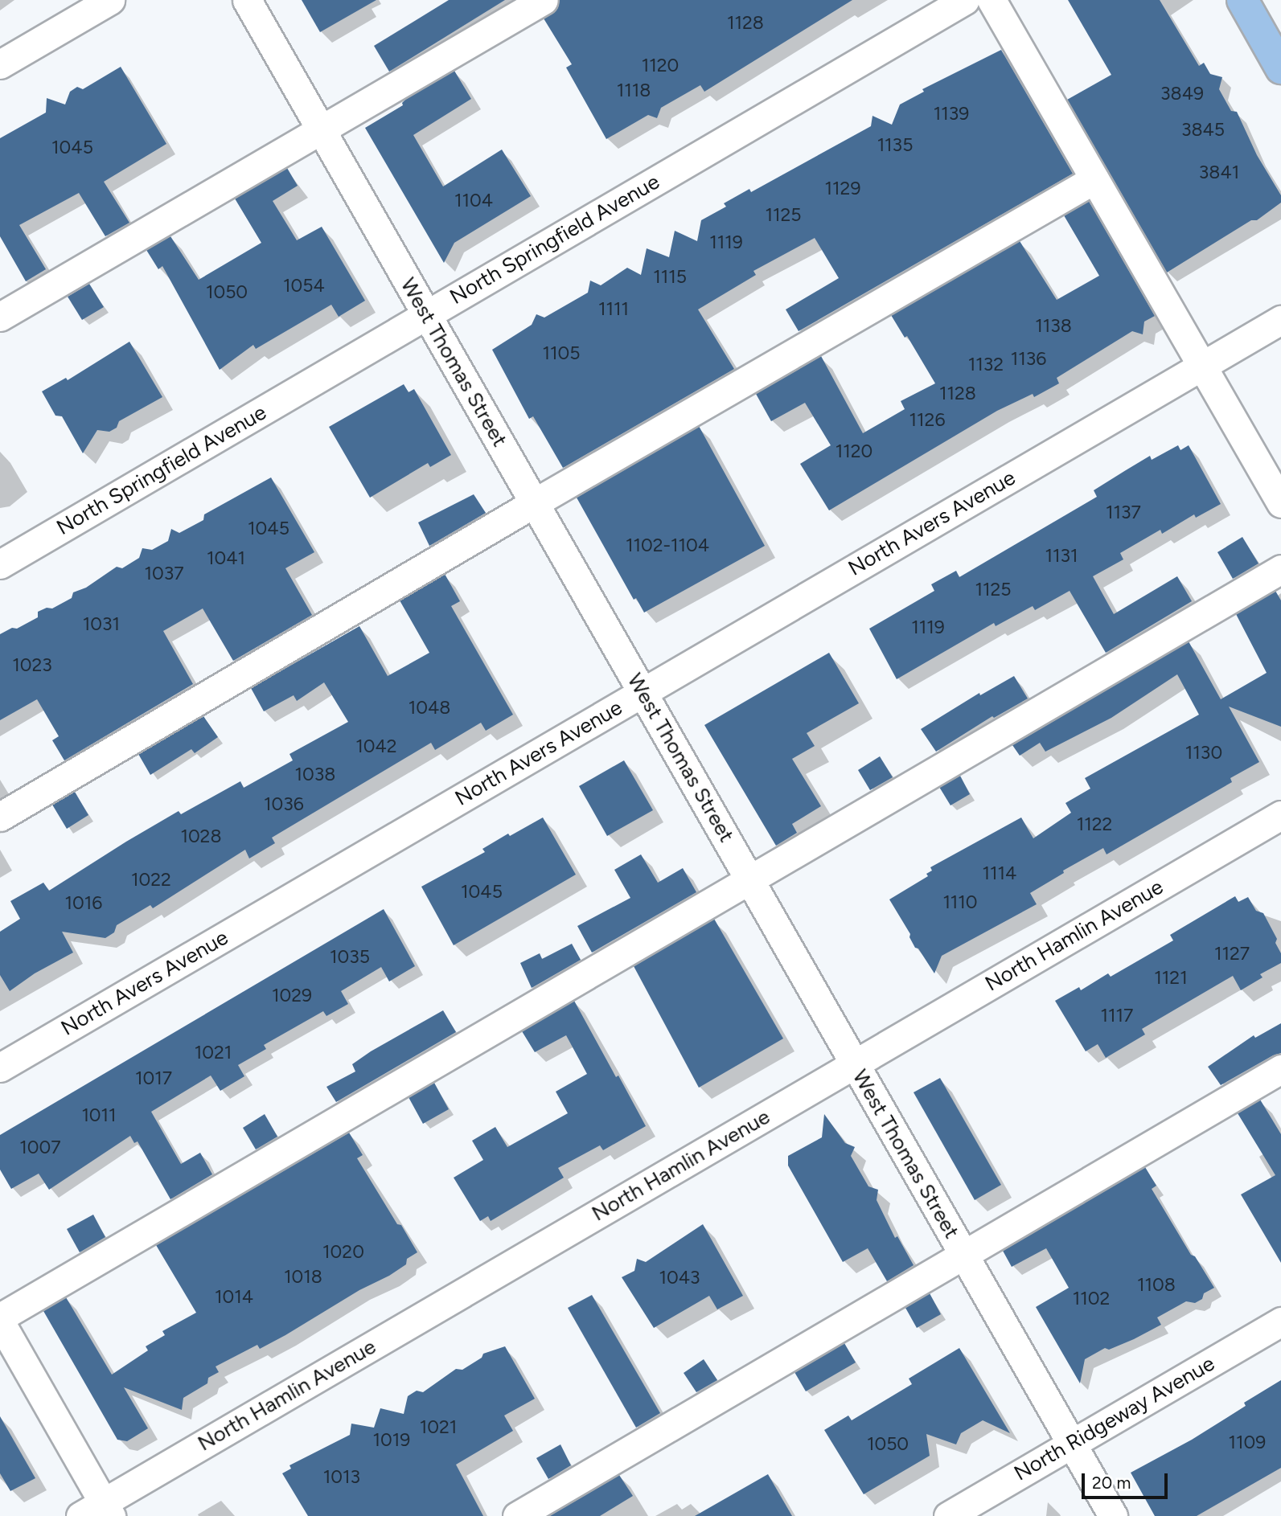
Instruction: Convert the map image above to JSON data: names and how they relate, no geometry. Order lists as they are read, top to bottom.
{
  "streets": {
    "street": [
      "North Springfield Avenue",
      "West Thomas Street",
      "North Avers Avenue",
      "North Hamlin Avenue",
      "North Ridgeway Avenue"
    ]
  },
  "crossings": [
    ["North Springfield Avenue", "West Thomas Street"],
    ["West Thomas Street", "North Avers Avenue"],
    ["West Thomas Street", "North Hamlin Avenue"],
    ["West Thomas Street", "North Ridgeway Avenue"]
  ],
  "house_numbers": [
    "1128",
    "1120",
    "1118",
    "3849",
    "1139",
    "3845",
    "1135",
    "1045",
    "3841",
    "1129",
    "1104",
    "1125",
    "1119",
    "1115",
    "1054",
    "1050",
    "1111",
    "1138",
    "1105",
    "1136",
    "1132",
    "1128",
    "1126",
    "1120",
    "1137",
    "1045",
    "1102-1104",
    "1131",
    "1041",
    "1037",
    "1125",
    "1031",
    "1119",
    "1023",
    "1048",
    "1042",
    "1130",
    "1038",
    "1036",
    "1122",
    "1028",
    "1114",
    "1022",
    "1045",
    "1110",
    "1016",
    "1127",
    "1035",
    "1121",
    "1029",
    "1117",
    "1021",
    "1017",
    "1011",
    "1007",
    "1020",
    "1018",
    "1043",
    "1108",
    "1014",
    "1102",
    "1021",
    "1019",
    "1109",
    "1050",
    "1013"
  ],
  "scale_bar": "20 m"
}
